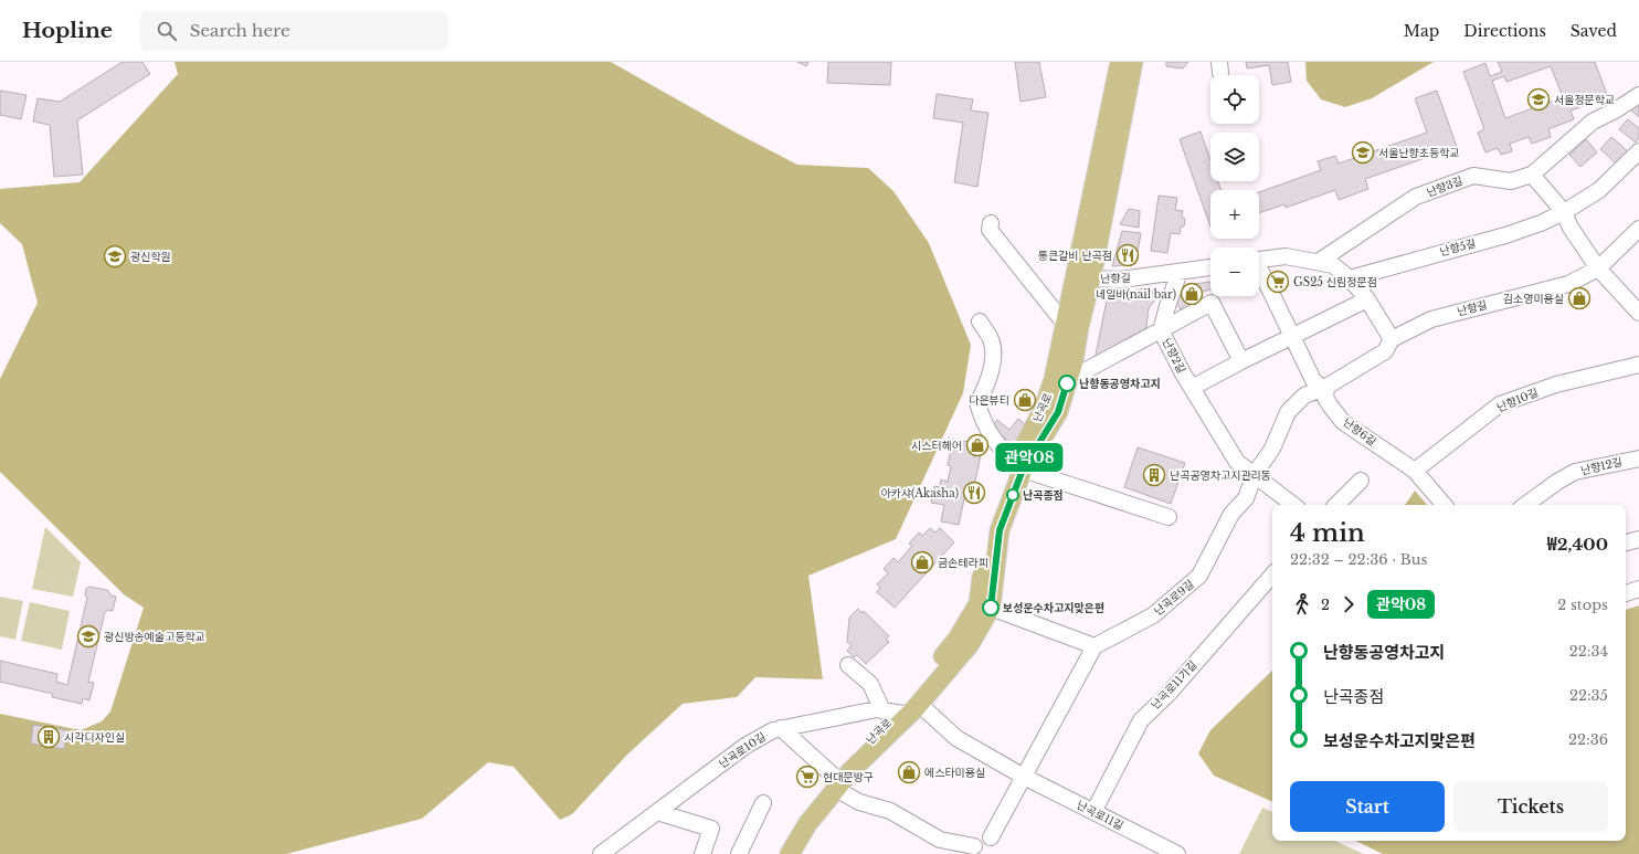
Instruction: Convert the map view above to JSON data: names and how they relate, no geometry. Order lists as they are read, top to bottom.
{
  "streets": {
    "main road": ["난곡로"],
    "street": [
      "난향3길",
      "난향5길",
      "난향길",
      "난향2길",
      "난향10길",
      "난향6길",
      "난향12길",
      "난곡로9길",
      "난곡로11가길",
      "난곡로10길",
      "난곡로11길"
    ]
  },
  "crossings": [
    ["난향길", "난향2길"],
    ["난향길", "난곡로"],
    ["난향2길", "난곡로9길"],
    ["난향10길", "난향6길"],
    ["난곡로", "난곡로10길"],
    ["난곡로", "난곡로11길"],
    ["난향6길", "난곡로9길"],
    ["난곡로11가길", "난곡로11길"],
    ["난곡로10길", "난곡로11길"]
  ],
  "places": {
    "school or university": [
      "서울정문학교",
      "서울난향초등학교",
      "광신학원",
      "광신방송예술고등학교"
    ],
    "restaurant": ["통큰갈비 난곡점", "아카샤(Akasha)"],
    "supermarket": ["GS25 신림정문점", "현대문방구"],
    "shop": [
      "네일바(nail bar)",
      "김소영미용실",
      "다은뷰티",
      "시스터헤어",
      "금손테라피",
      "에스타미용실"
    ],
    "other": ["난향동공영차고지", "난곡종점", "보성운수차고지맞은편"],
    "building": ["난곡공영차고지관리동", "시각디자인실"]
  },
  "lines": ["bus line 관악08"],
  "page": {
    "header": "Hopline",
    "search": "Search here",
    "nav": ["Map", "Directions", "Saved"],
    "on_map": "관악08",
    "map_buttons": ["+", "−"],
    "heading": ["4 min", "22:32 – 22:36 · Bus", "₩2,400"],
    "legs": ["2", "관악08", "2 stops"],
    "list": [
      {
        "name": "난향동공영차고지",
        "value": "22:34"
      },
      {
        "name": "난곡종점",
        "value": "22:35"
      },
      {
        "name": "보성운수차고지맞은편",
        "value": "22:36"
      }
    ],
    "buttons": ["Start", "Tickets"]
  }
}
